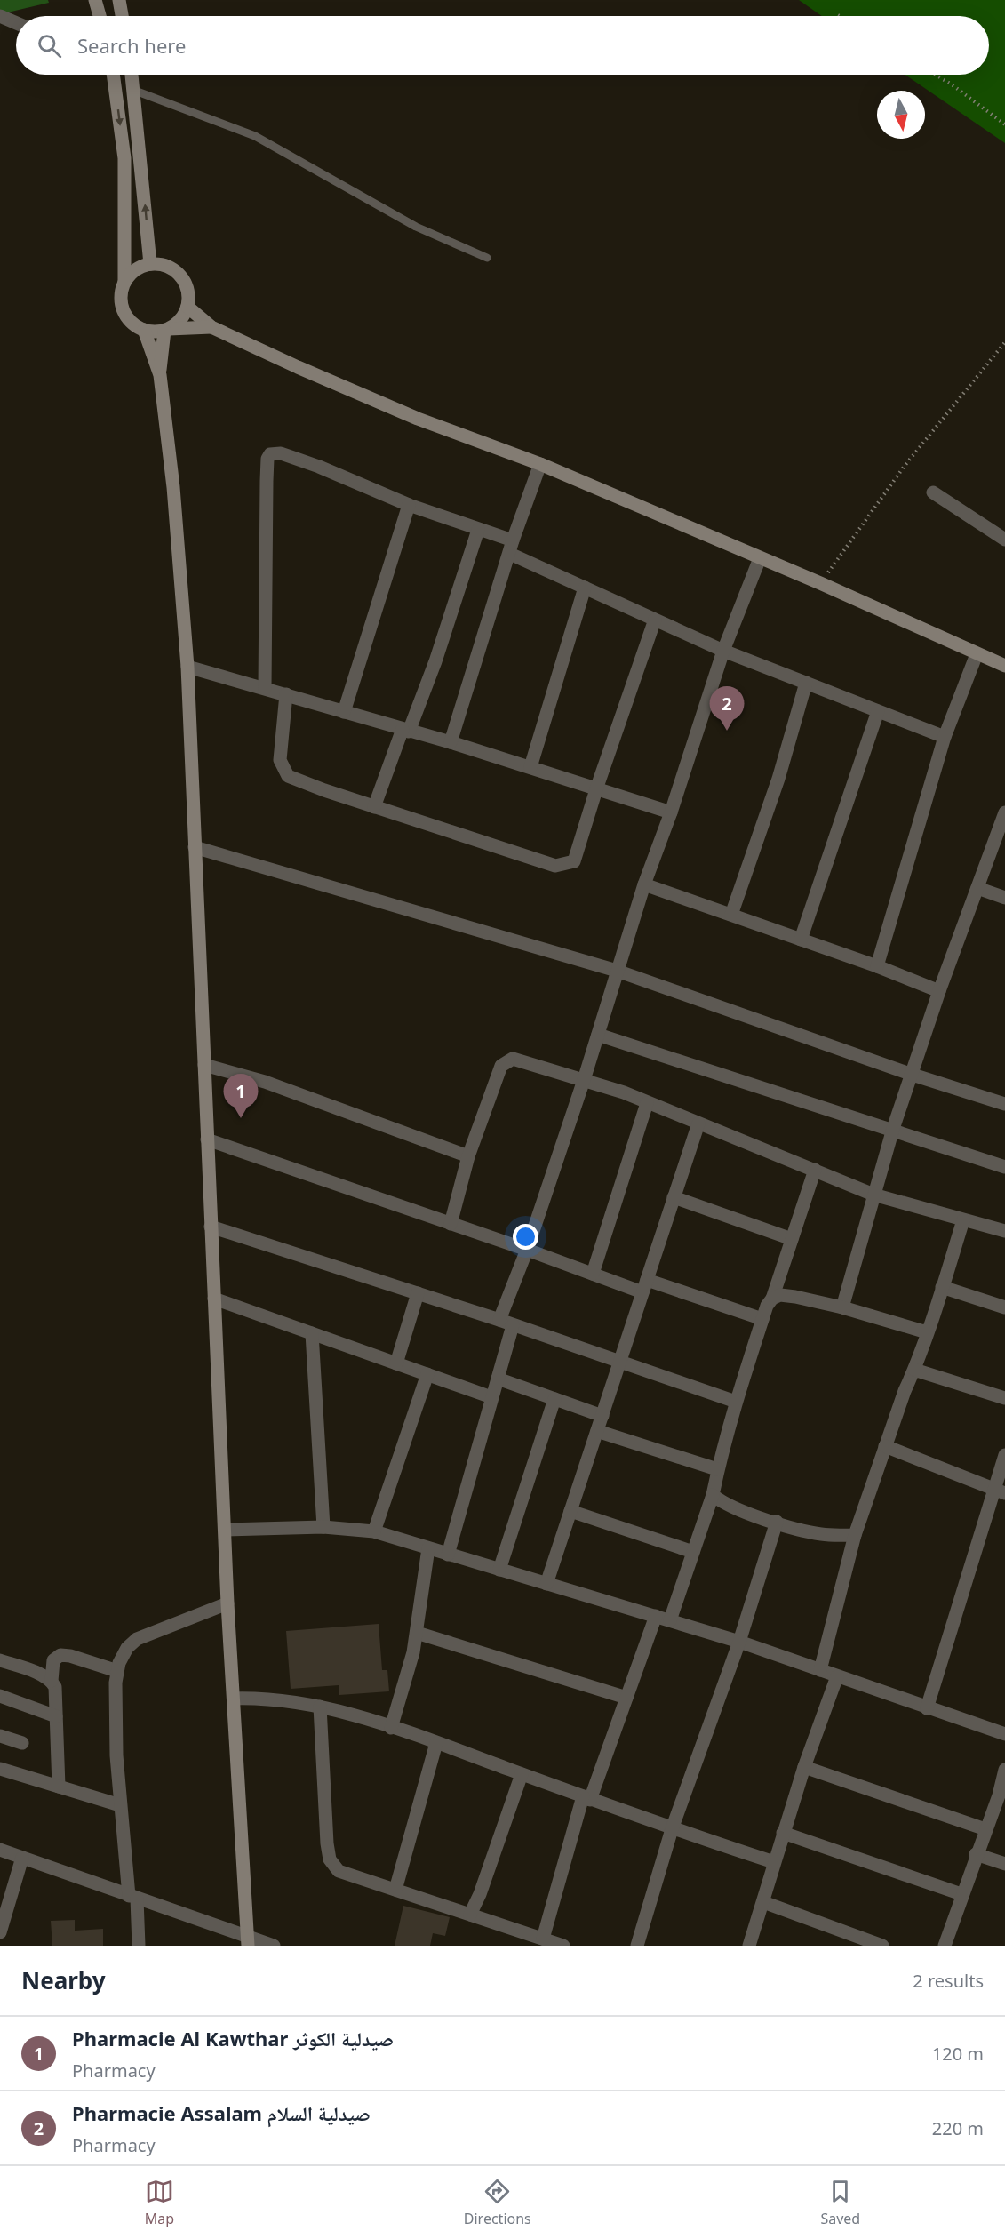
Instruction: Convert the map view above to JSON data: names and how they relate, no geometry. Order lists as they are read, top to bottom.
{
  "north": "bottom",
  "page": {
    "search": "Search here",
    "pins": ["2", "1"],
    "heading": ["Nearby", "2 results"],
    "list": [
      {
        "mark": "1",
        "name": "Pharmacie Al Kawthar صيدلية الكوثر",
        "note": "Pharmacy",
        "value": "120 m"
      },
      {
        "mark": "2",
        "name": "Pharmacie Assalam صيدلية السلام",
        "note": "Pharmacy",
        "value": "220 m"
      }
    ],
    "nav": ["Map", "Directions", "Saved"]
  }
}
